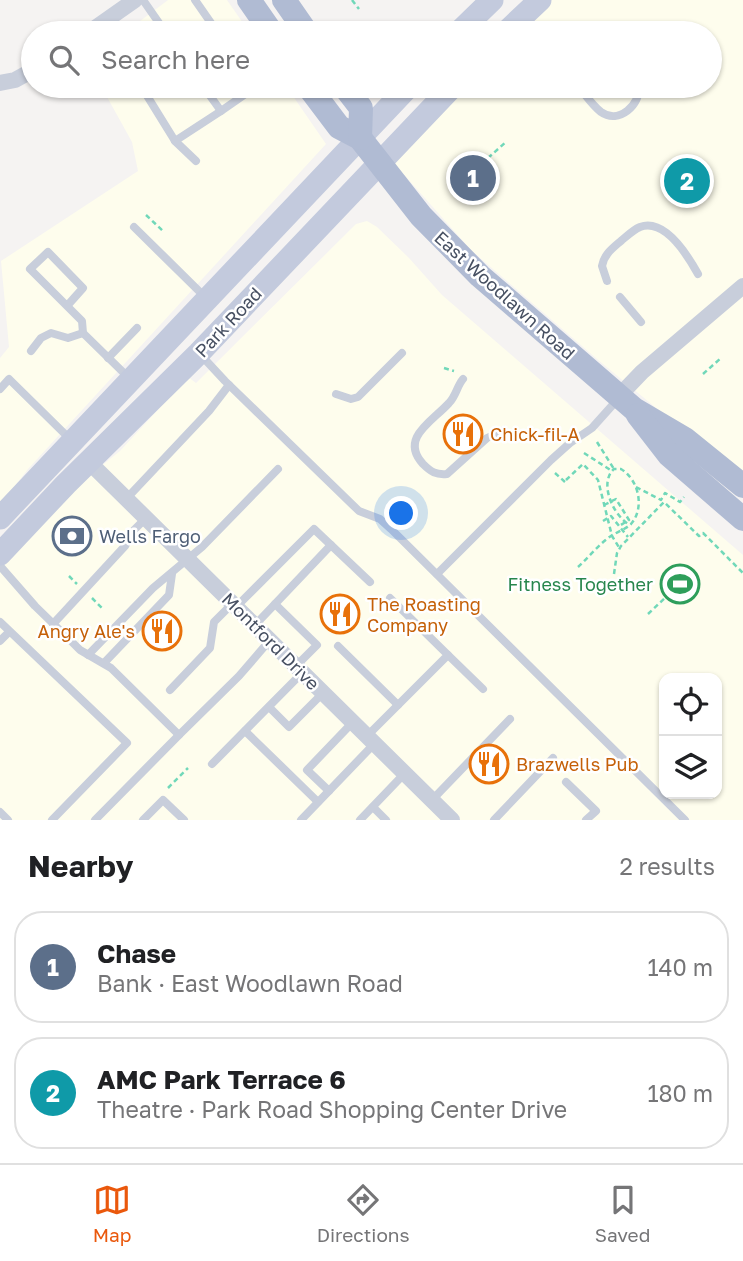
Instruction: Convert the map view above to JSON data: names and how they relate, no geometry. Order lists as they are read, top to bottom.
{
  "streets": {
    "main road": ["East Woodlawn Road", "Park Road"],
    "street": ["Montford Drive"]
  },
  "crossings": [
    ["East Woodlawn Road", "Park Road"],
    ["Park Road", "Montford Drive"]
  ],
  "places": {
    "restaurant": [
      "Chick-fil-A",
      "The Roasting Company",
      "Angry Ale's",
      "Brazwells Pub"
    ],
    "bank": ["Wells Fargo"],
    "sports": ["Fitness Together"]
  },
  "page": {
    "search": "Search here",
    "pins": ["1", "2"],
    "heading": ["Nearby", "2 results"],
    "list": [
      {
        "mark": "1",
        "name": "Chase",
        "note": "Bank · East Woodlawn Road",
        "value": "140 m"
      },
      {
        "mark": "2",
        "name": "AMC Park Terrace 6",
        "note": "Theatre · Park Road Shopping Center Drive",
        "value": "180 m"
      }
    ],
    "nav": ["Map", "Directions", "Saved"]
  }
}
